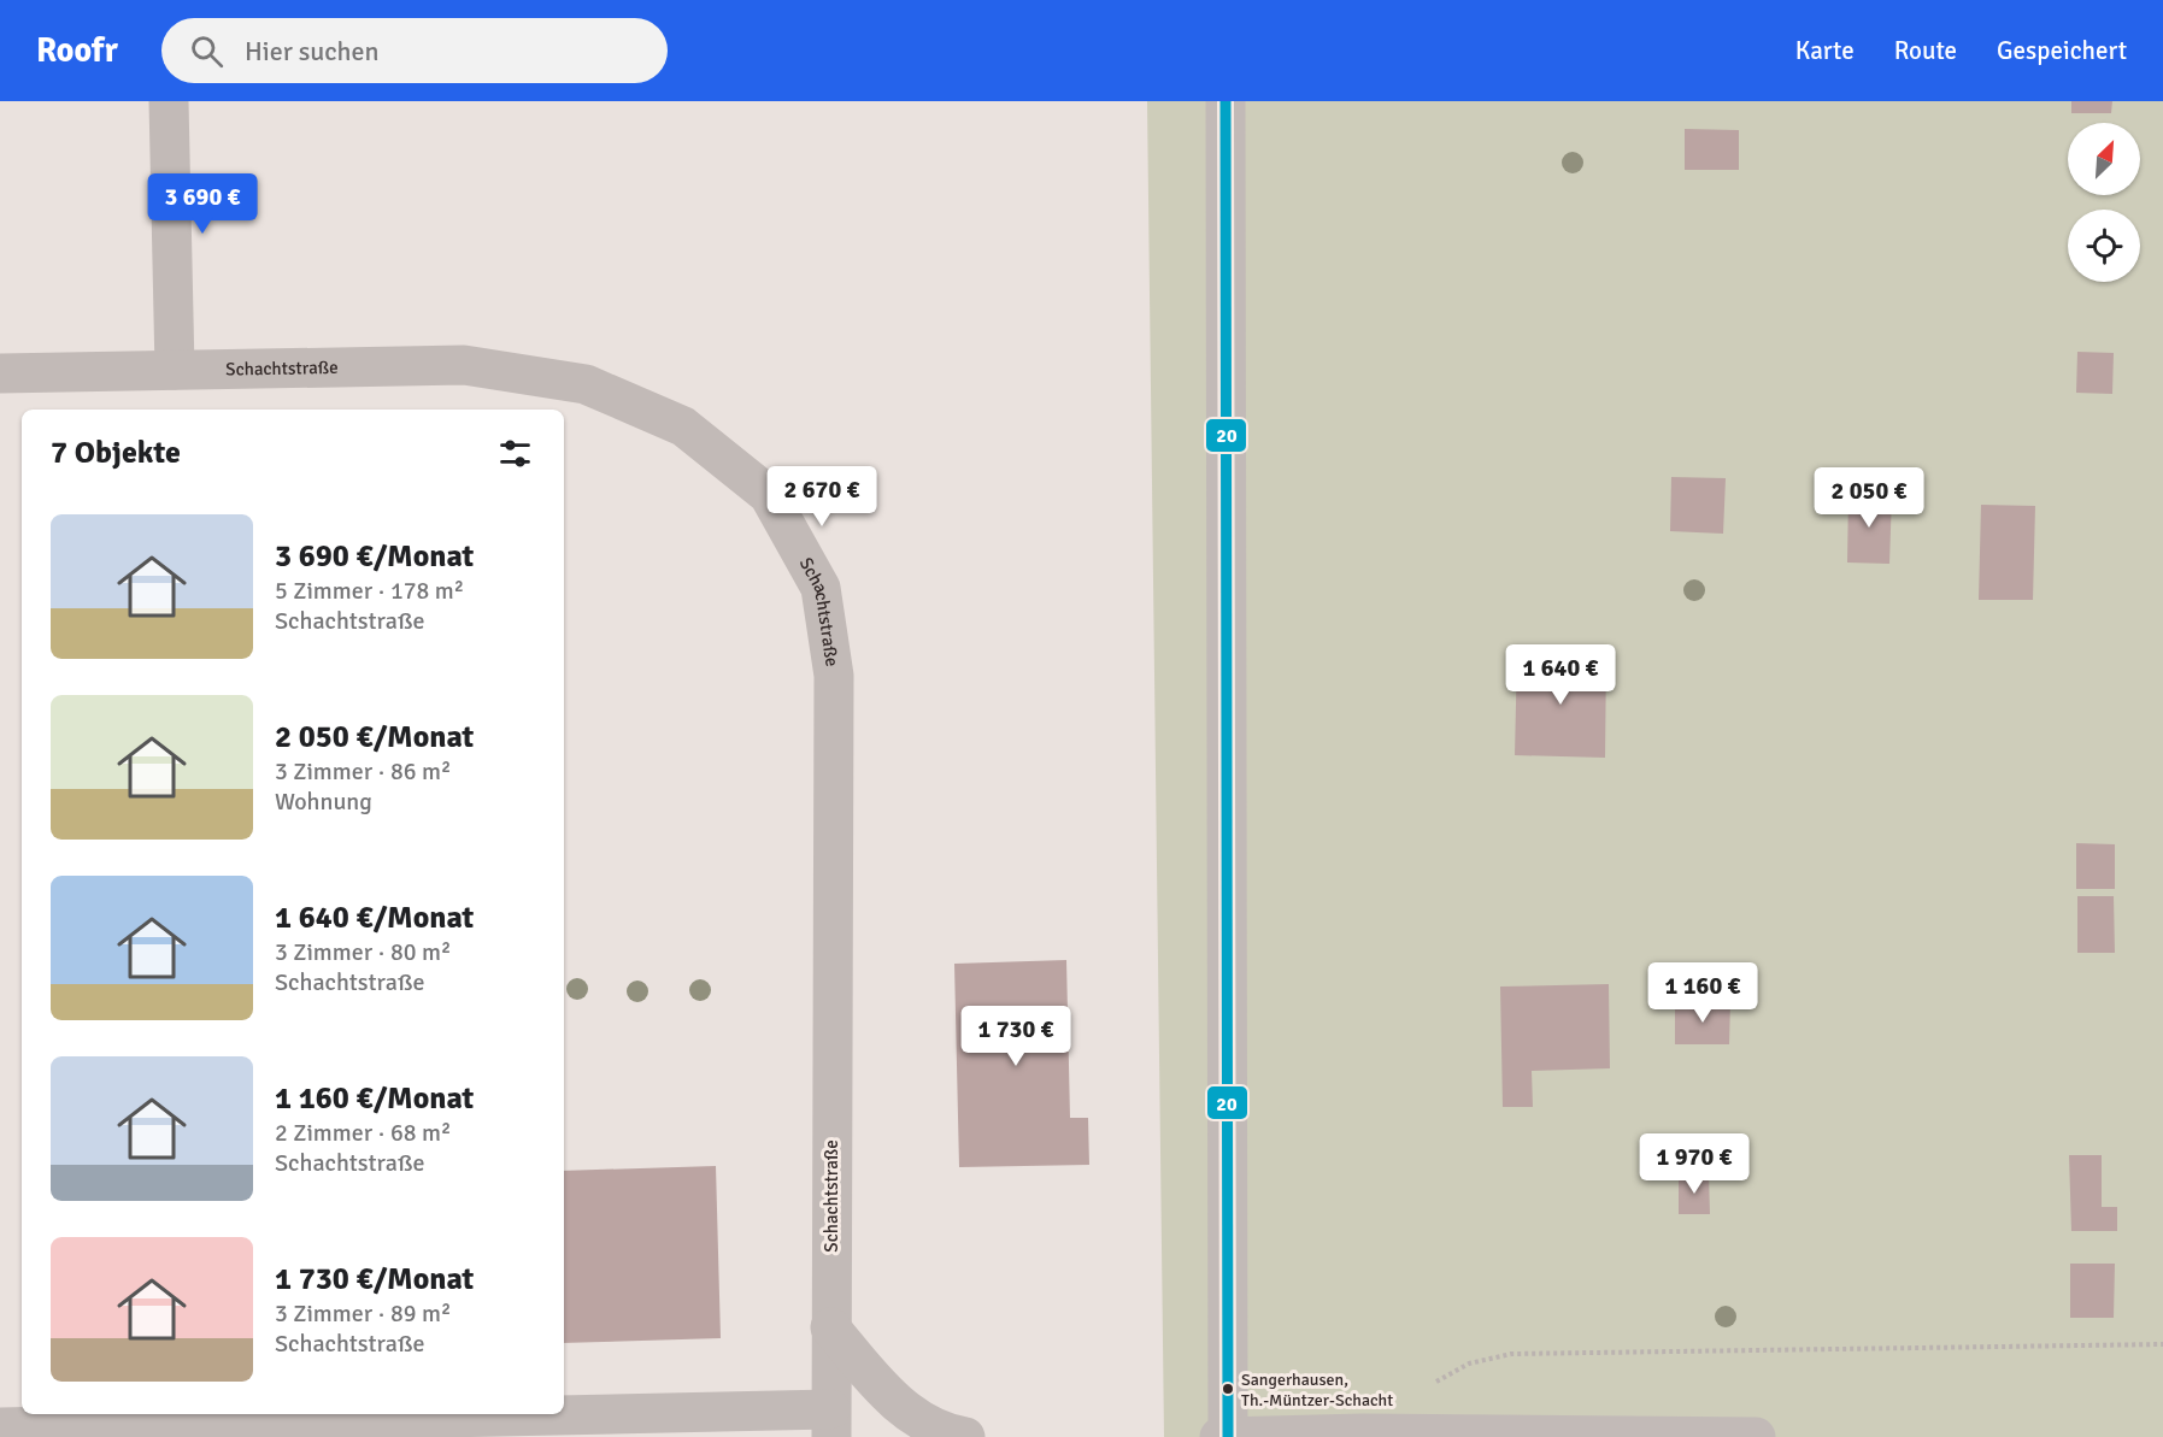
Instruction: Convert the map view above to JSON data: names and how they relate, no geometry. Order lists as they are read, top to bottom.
{
  "streets": {
    "street": ["Schachtstraße"]
  },
  "places": ["Sangerhausen, Th.-Müntzer-Schacht"],
  "lines": ["transit line 20"],
  "north": "top right",
  "page": {
    "header": "Roofr",
    "search": "Hier suchen",
    "nav": ["Karte", "Route", "Gespeichert"],
    "price": [
      "3 690 €",
      "2 670 €",
      "2 050 €",
      "1 640 €",
      "1 160 €",
      "1 730 €",
      "1 970 €"
    ],
    "heading": "7 Objekte",
    "list": [
      {
        "name": "3 690 €/Monat",
        "note": "5 Zimmer · 178 m² · Schachtstraße"
      },
      {
        "name": "2 050 €/Monat",
        "note": "3 Zimmer · 86 m² · Wohnung"
      },
      {
        "name": "1 640 €/Monat",
        "note": "3 Zimmer · 80 m² · Schachtstraße"
      },
      {
        "name": "1 160 €/Monat",
        "note": "2 Zimmer · 68 m² · Schachtstraße"
      },
      {
        "name": "1 730 €/Monat",
        "note": "3 Zimmer · 89 m² · Schachtstraße"
      }
    ]
  }
}
